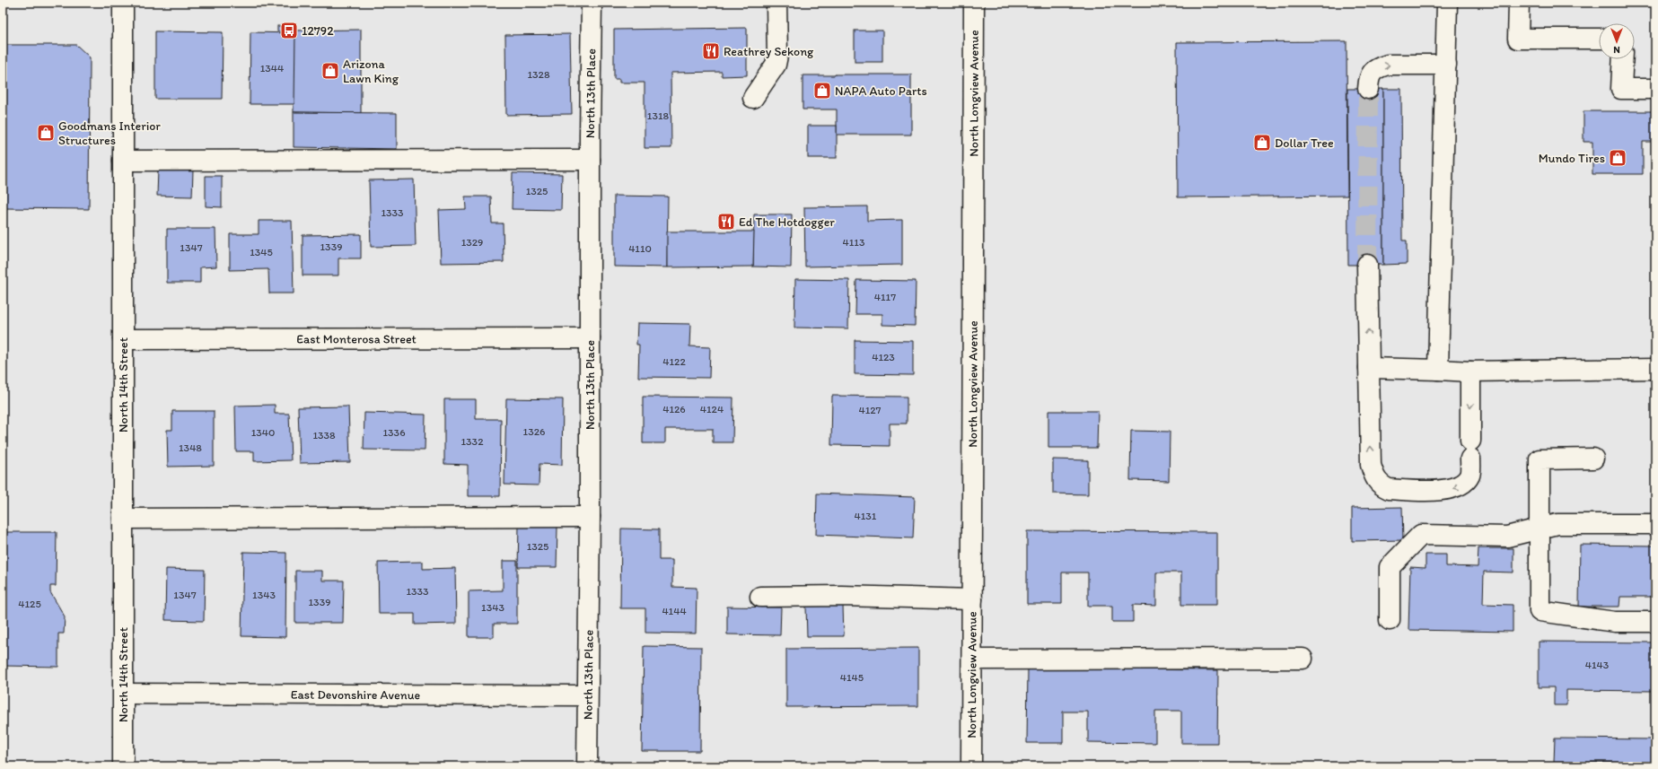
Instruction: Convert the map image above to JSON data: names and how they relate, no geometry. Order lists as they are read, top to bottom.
{
  "streets": {
    "street": [
      "North 13th Place",
      "North Longview Avenue",
      "East Monterosa Street",
      "North 14th Street",
      "East Devonshire Avenue"
    ]
  },
  "crossings": [
    ["North 13th Place", "East Monterosa Street"],
    ["North 13th Place", "East Devonshire Avenue"],
    ["East Monterosa Street", "North 14th Street"],
    ["North 14th Street", "East Devonshire Avenue"]
  ],
  "places": {
    "bus stop": ["12792"],
    "restaurant": ["Reathrey Sekong", "Ed The Hotdogger"],
    "shop": [
      "Arizona Lawn King",
      "NAPA Auto Parts",
      "Goodmans Interior Structures",
      "Dollar Tree",
      "Mundo Tires"
    ]
  },
  "house_numbers": [
    "1344",
    "1328",
    "1318",
    "1325",
    "1333",
    "1329",
    "4113",
    "1339",
    "1347",
    "4110",
    "1345",
    "4117",
    "4123",
    "4122",
    "4126",
    "4124",
    "4127",
    "1326",
    "1340",
    "1336",
    "1338",
    "1332",
    "1348",
    "4131",
    "1325",
    "1333",
    "1347",
    "1343",
    "1339",
    "4125",
    "1343",
    "4144",
    "4143",
    "4145"
  ],
  "north": "bottom"
}
